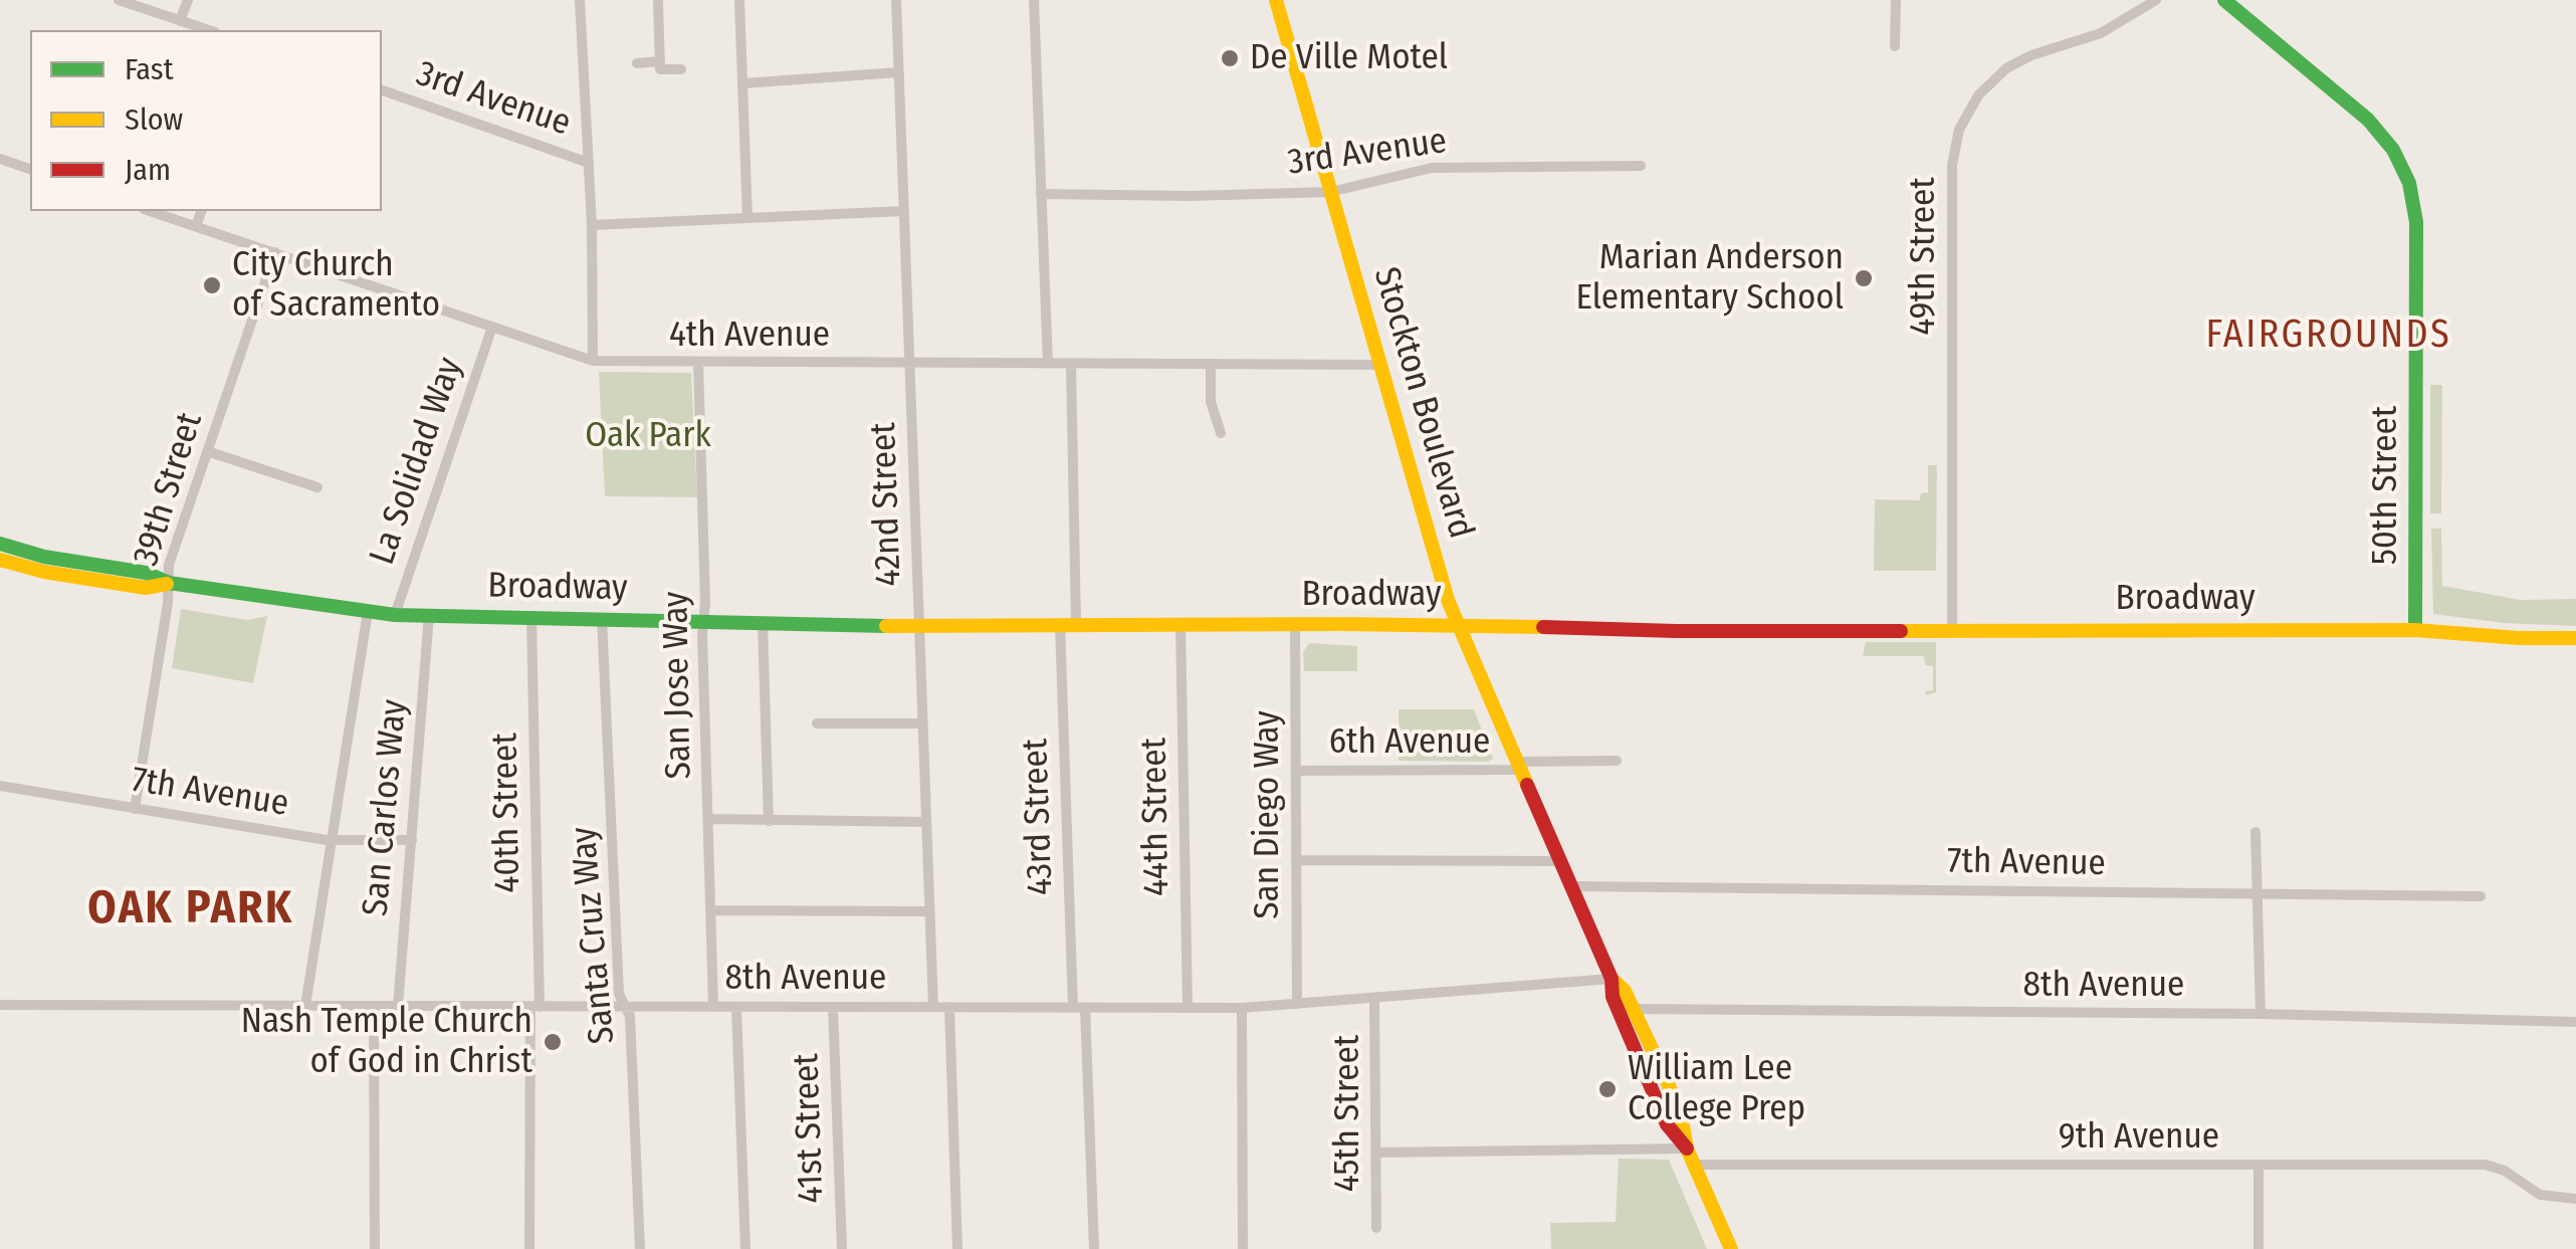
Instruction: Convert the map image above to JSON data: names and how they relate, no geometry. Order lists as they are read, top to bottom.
{
  "streets": {
    "main road": ["Stockton Boulevard", "50th Street", "Broadway"],
    "street": [
      "3rd Avenue",
      "49th Street",
      "4th Avenue",
      "La Solidad Way",
      "39th Street",
      "42nd Street",
      "San Jose Way",
      "6th Avenue",
      "7th Avenue",
      "San Carlos Way",
      "40th Street",
      "San Diego Way",
      "43rd Street",
      "44th Street",
      "Santa Cruz Way",
      "8th Avenue",
      "45th Street",
      "41st Street",
      "9th Avenue"
    ]
  },
  "crossings": [
    ["3rd Avenue", "Stockton Boulevard"],
    ["49th Street", "Broadway"],
    ["4th Avenue", "Stockton Boulevard"],
    ["4th Avenue", "La Solidad Way"],
    ["4th Avenue", "39th Street"],
    ["4th Avenue", "42nd Street"],
    ["4th Avenue", "San Jose Way"],
    ["Stockton Boulevard", "Broadway"],
    ["Stockton Boulevard", "6th Avenue"],
    ["Stockton Boulevard", "7th Avenue"],
    ["Stockton Boulevard", "8th Avenue"],
    ["Stockton Boulevard", "9th Avenue"],
    ["La Solidad Way", "Broadway"],
    ["La Solidad Way", "7th Avenue"],
    ["La Solidad Way", "8th Avenue"],
    ["50th Street", "Broadway"],
    ["39th Street", "Broadway"],
    ["39th Street", "7th Avenue"],
    ["42nd Street", "Broadway"],
    ["42nd Street", "8th Avenue"],
    ["Broadway", "San Jose Way"],
    ["Broadway", "San Carlos Way"],
    ["Broadway", "40th Street"],
    ["Broadway", "San Diego Way"],
    ["Broadway", "43rd Street"],
    ["Broadway", "44th Street"],
    ["Broadway", "Santa Cruz Way"],
    ["San Jose Way", "8th Avenue"],
    ["6th Avenue", "San Diego Way"],
    ["7th Avenue", "San Carlos Way"],
    ["San Carlos Way", "8th Avenue"],
    ["40th Street", "8th Avenue"],
    ["San Diego Way", "8th Avenue"],
    ["43rd Street", "8th Avenue"],
    ["44th Street", "8th Avenue"],
    ["Santa Cruz Way", "8th Avenue"],
    ["8th Avenue", "45th Street"],
    ["8th Avenue", "41st Street"]
  ],
  "districts": ["FAIRGROUNDS", "OAK PARK"],
  "parks": ["Oak Park"],
  "places": [
    "De Ville Motel",
    "Marian Anderson Elementary School",
    "City Church of Sacramento",
    "Nash Temple Church of God in Christ",
    "William Lee College Prep"
  ],
  "legend": ["Fast", "Slow", "Jam"]
}
